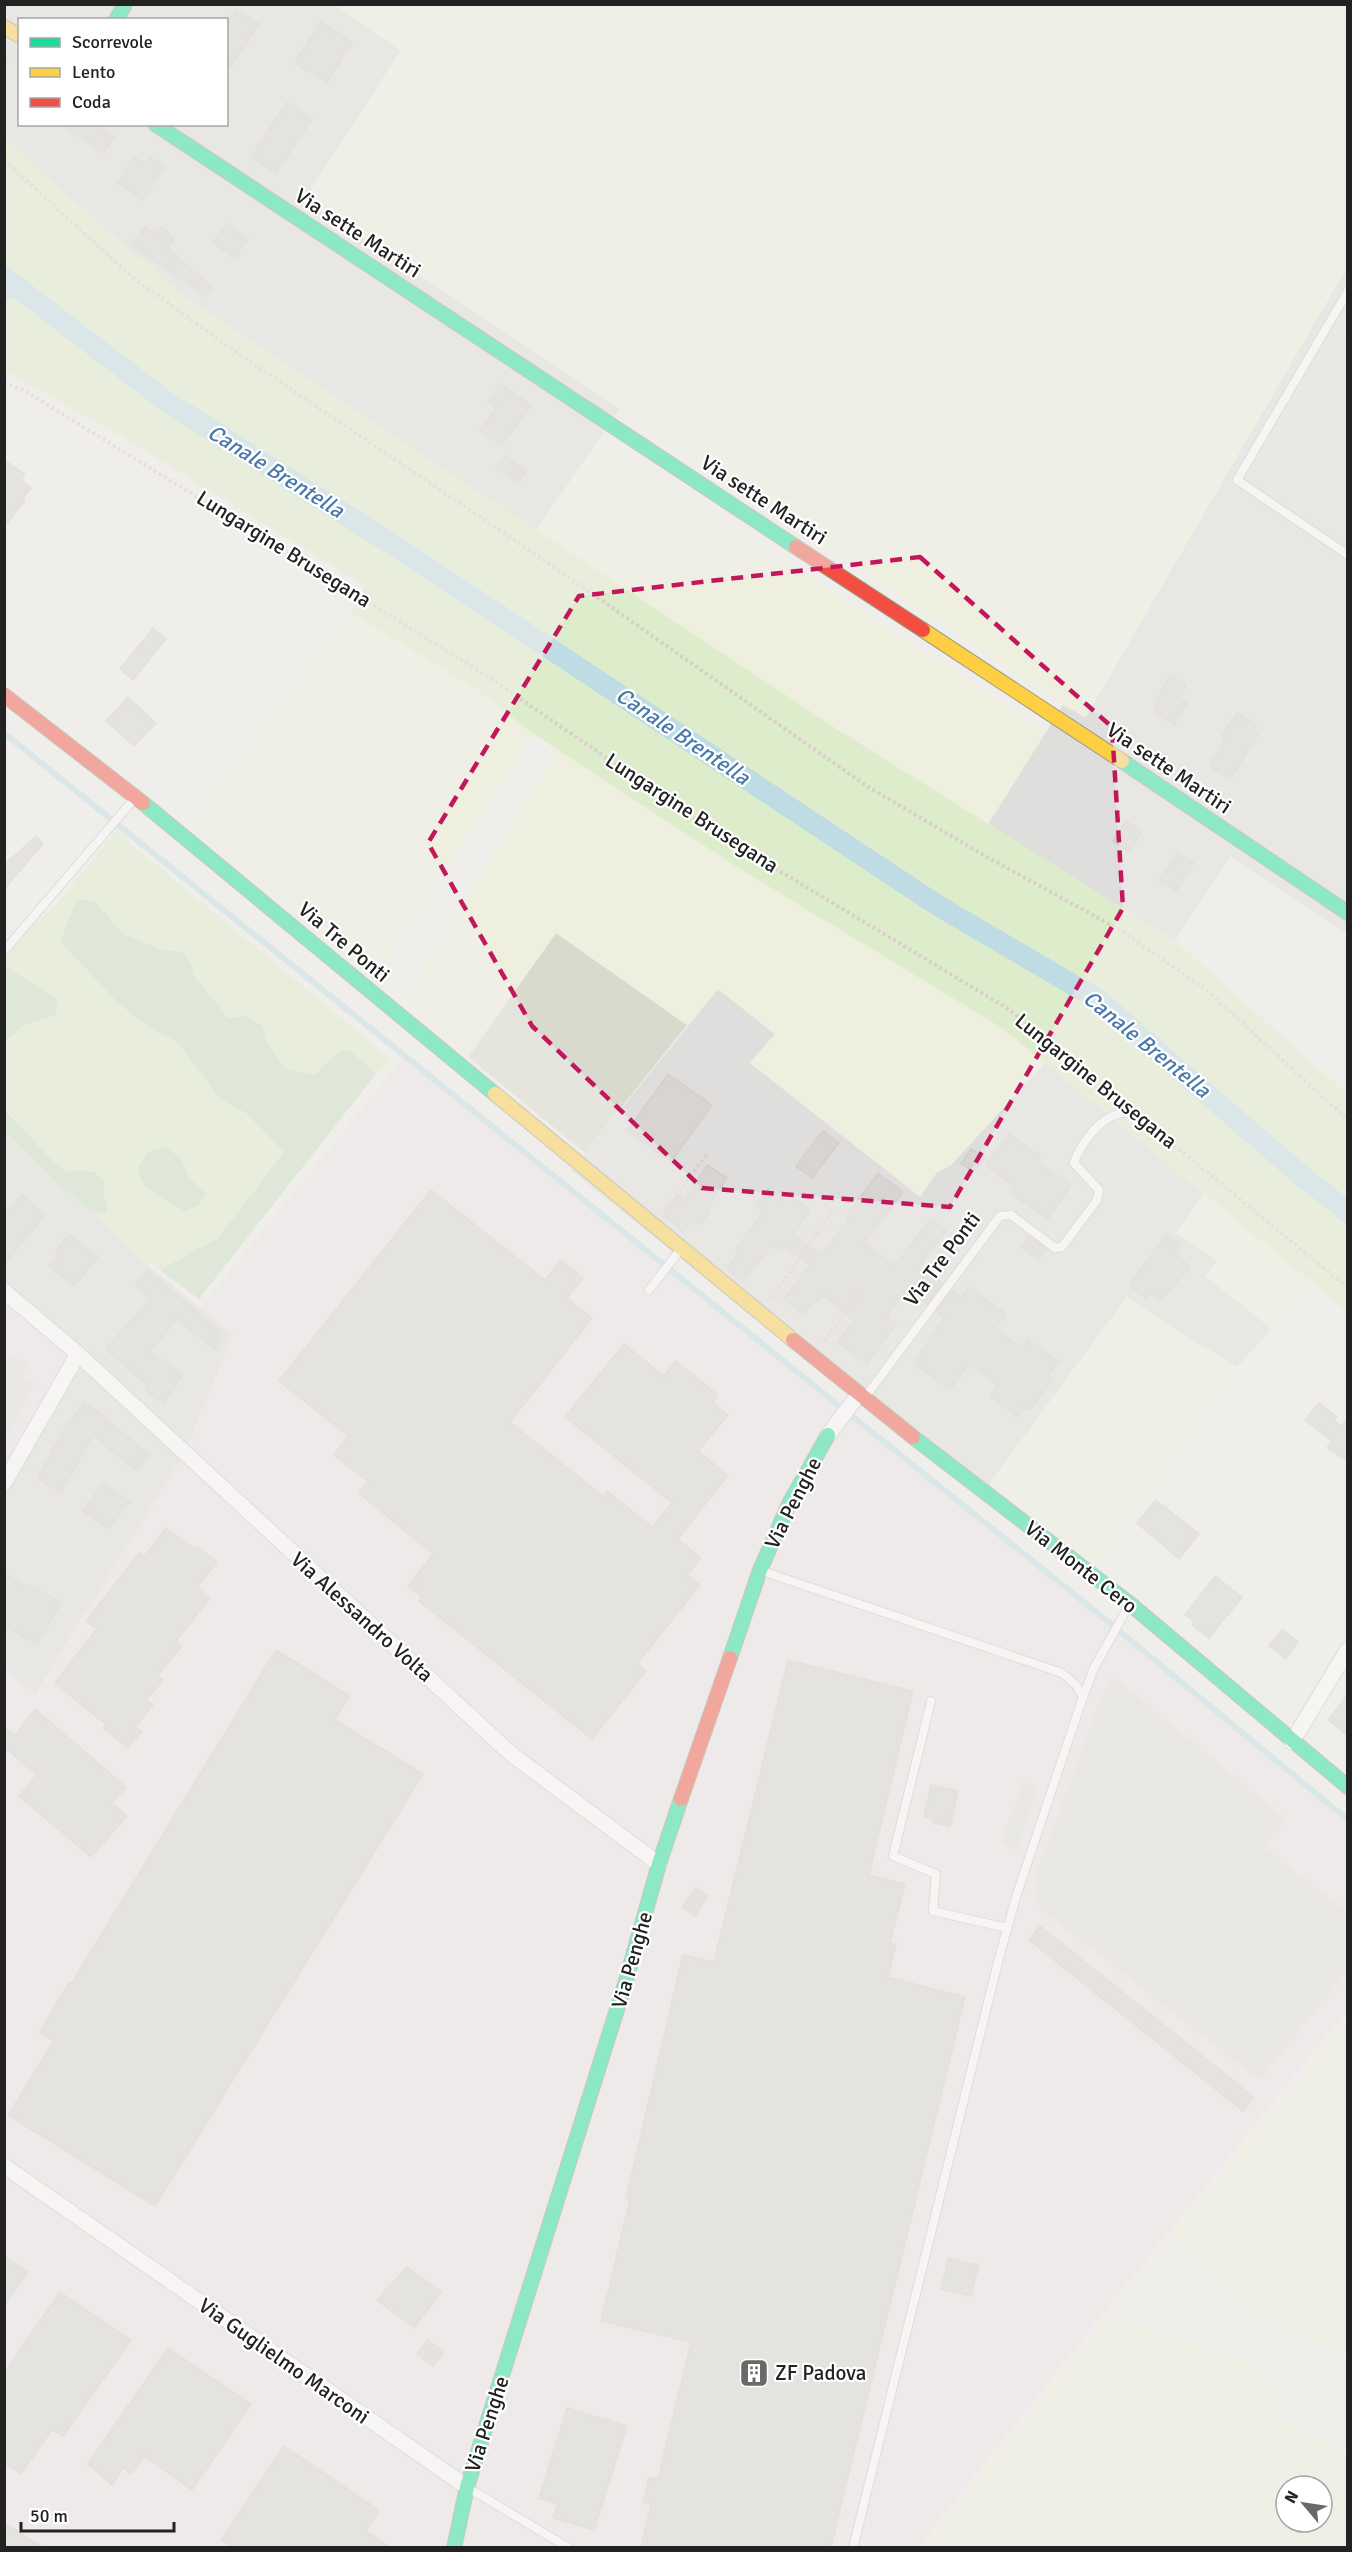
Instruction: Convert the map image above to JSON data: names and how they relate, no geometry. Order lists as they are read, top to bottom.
{
  "streets": {
    "street": [
      "Via sette Martiri",
      "Via Tre Ponti",
      "Via Penghe",
      "Via Monte Cero",
      "Via Alessandro Volta",
      "Via Guglielmo Marconi"
    ],
    "path": ["Lungargine Brusegana"]
  },
  "crossings": [
    ["Lungargine Brusegana", "Via Tre Ponti"],
    ["Via Tre Ponti", "Via Penghe"],
    ["Via Tre Ponti", "Via Monte Cero"],
    ["Via Penghe", "Via Monte Cero"],
    ["Via Penghe", "Via Alessandro Volta"],
    ["Via Penghe", "Via Guglielmo Marconi"]
  ],
  "water": ["Canale Brentella"],
  "places": {
    "building": ["ZF Padova"]
  },
  "legend": ["Scorrevole", "Lento", "Coda"],
  "scale_bar": "50 m",
  "north": "top left"
}
